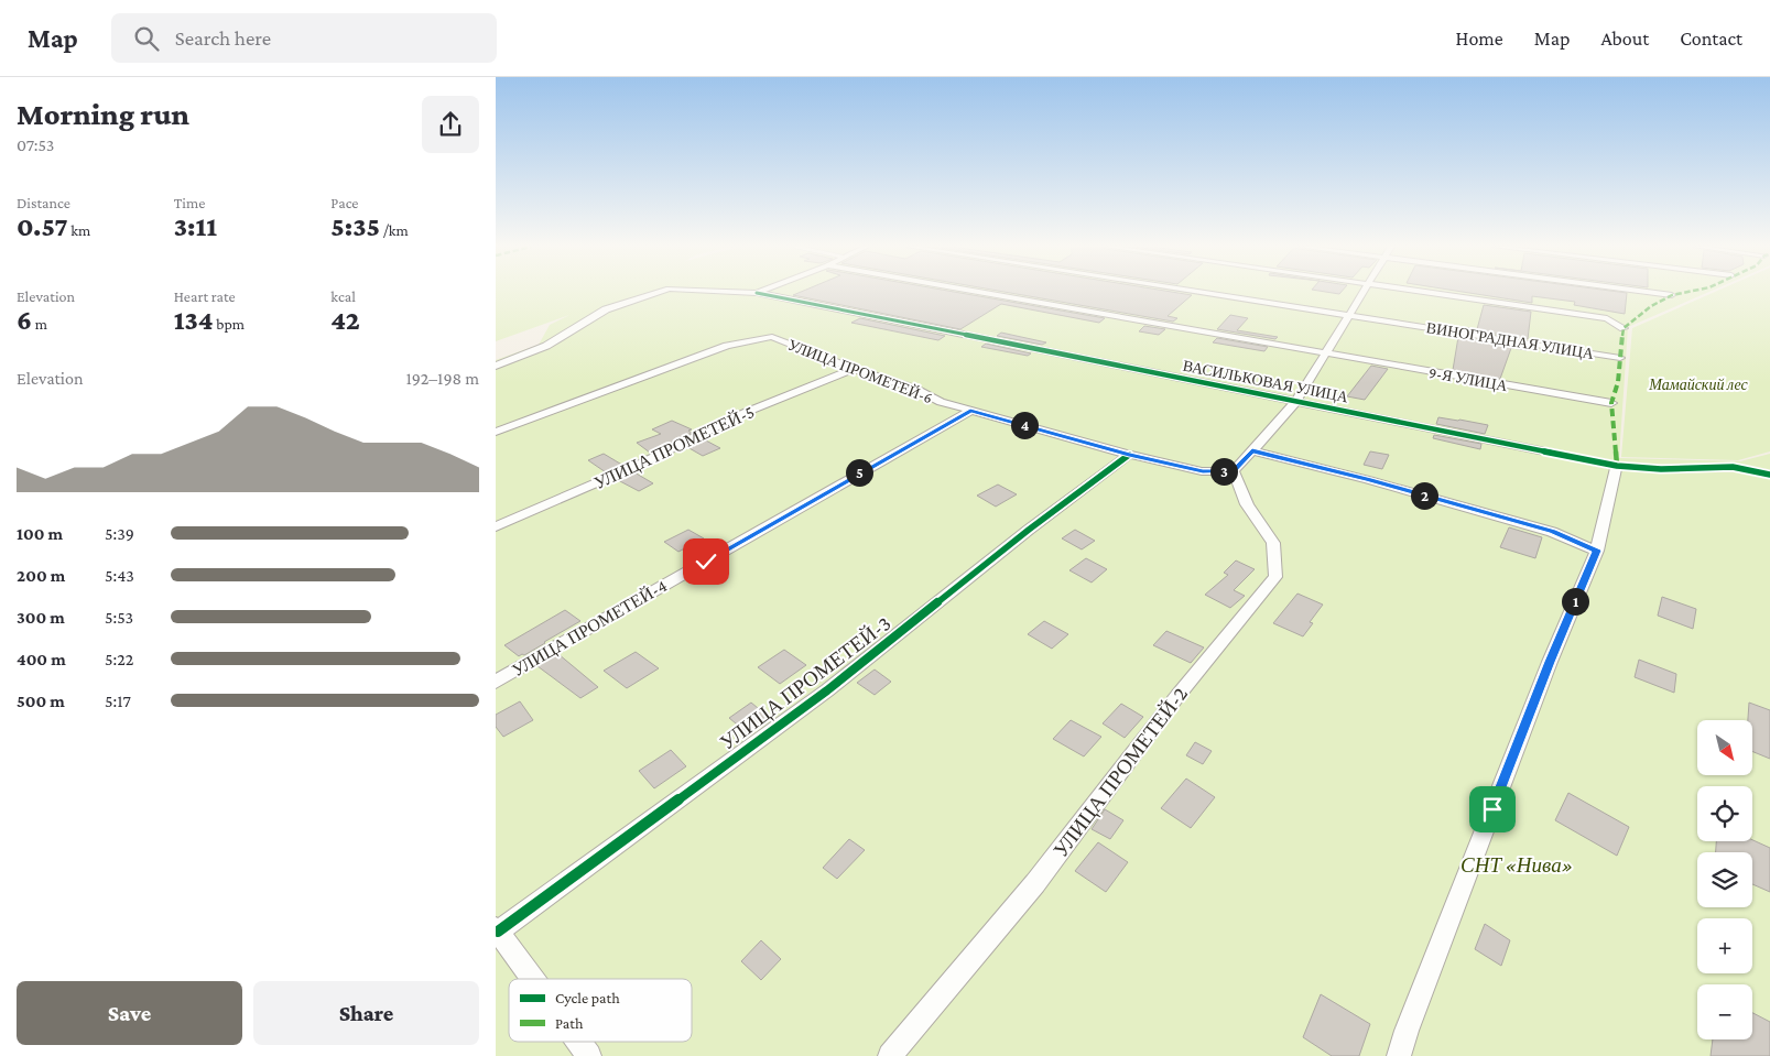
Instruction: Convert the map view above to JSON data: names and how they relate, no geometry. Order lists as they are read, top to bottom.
{
  "streets": {
    "street": [
      "ВИНОГРАДНАЯ УЛИЦА",
      "УЛИЦА ПРОМЕТЕЙ-6",
      "9-Я УЛИЦА",
      "ВАСИЛЬКОВАЯ УЛИЦА",
      "УЛИЦА ПРОМЕТЕЙ-5",
      "УЛИЦА ПРОМЕТЕЙ-4",
      "УЛИЦА ПРОМЕТЕЙ-3",
      "УЛИЦА ПРОМЕТЕЙ-2"
    ]
  },
  "crossings": [
    ["УЛИЦА ПРОМЕТЕЙ-6", "УЛИЦА ПРОМЕТЕЙ-5"],
    ["УЛИЦА ПРОМЕТЕЙ-6", "УЛИЦА ПРОМЕТЕЙ-4"],
    ["УЛИЦА ПРОМЕТЕЙ-6", "УЛИЦА ПРОМЕТЕЙ-3"],
    ["УЛИЦА ПРОМЕТЕЙ-6", "УЛИЦА ПРОМЕТЕЙ-2"]
  ],
  "parks": ["Мамайский лес", "СНТ «Нива»"],
  "legend": ["Cycle path", "Path"],
  "north": "bottom right",
  "page": {
    "header": "Map",
    "search": "Search here",
    "nav": [
      "Home",
      "Map",
      "About",
      "Contact"
    ],
    "heading": ["Morning run", "07:53"],
    "stats": [
      ["Distance", "0.57 km"],
      ["Time", "3:11"],
      ["Pace", "5:35 /km"],
      ["Elevation", "6 m"],
      ["Heart rate", "134 bpm"],
      ["kcal", "42"]
    ],
    "chart": ["Elevation", "192–198 m"],
    "pins": [
      "4",
      "3",
      "5",
      "2",
      "1"
    ],
    "list": [
      {
        "name": "100 m",
        "note": "5:39"
      },
      {
        "name": "200 m",
        "note": "5:43"
      },
      {
        "name": "300 m",
        "note": "5:53"
      },
      {
        "name": "400 m",
        "note": "5:22"
      },
      {
        "name": "500 m",
        "note": "5:17"
      }
    ],
    "map_buttons": ["+", "−"],
    "buttons": ["Save", "Share"]
  }
}
